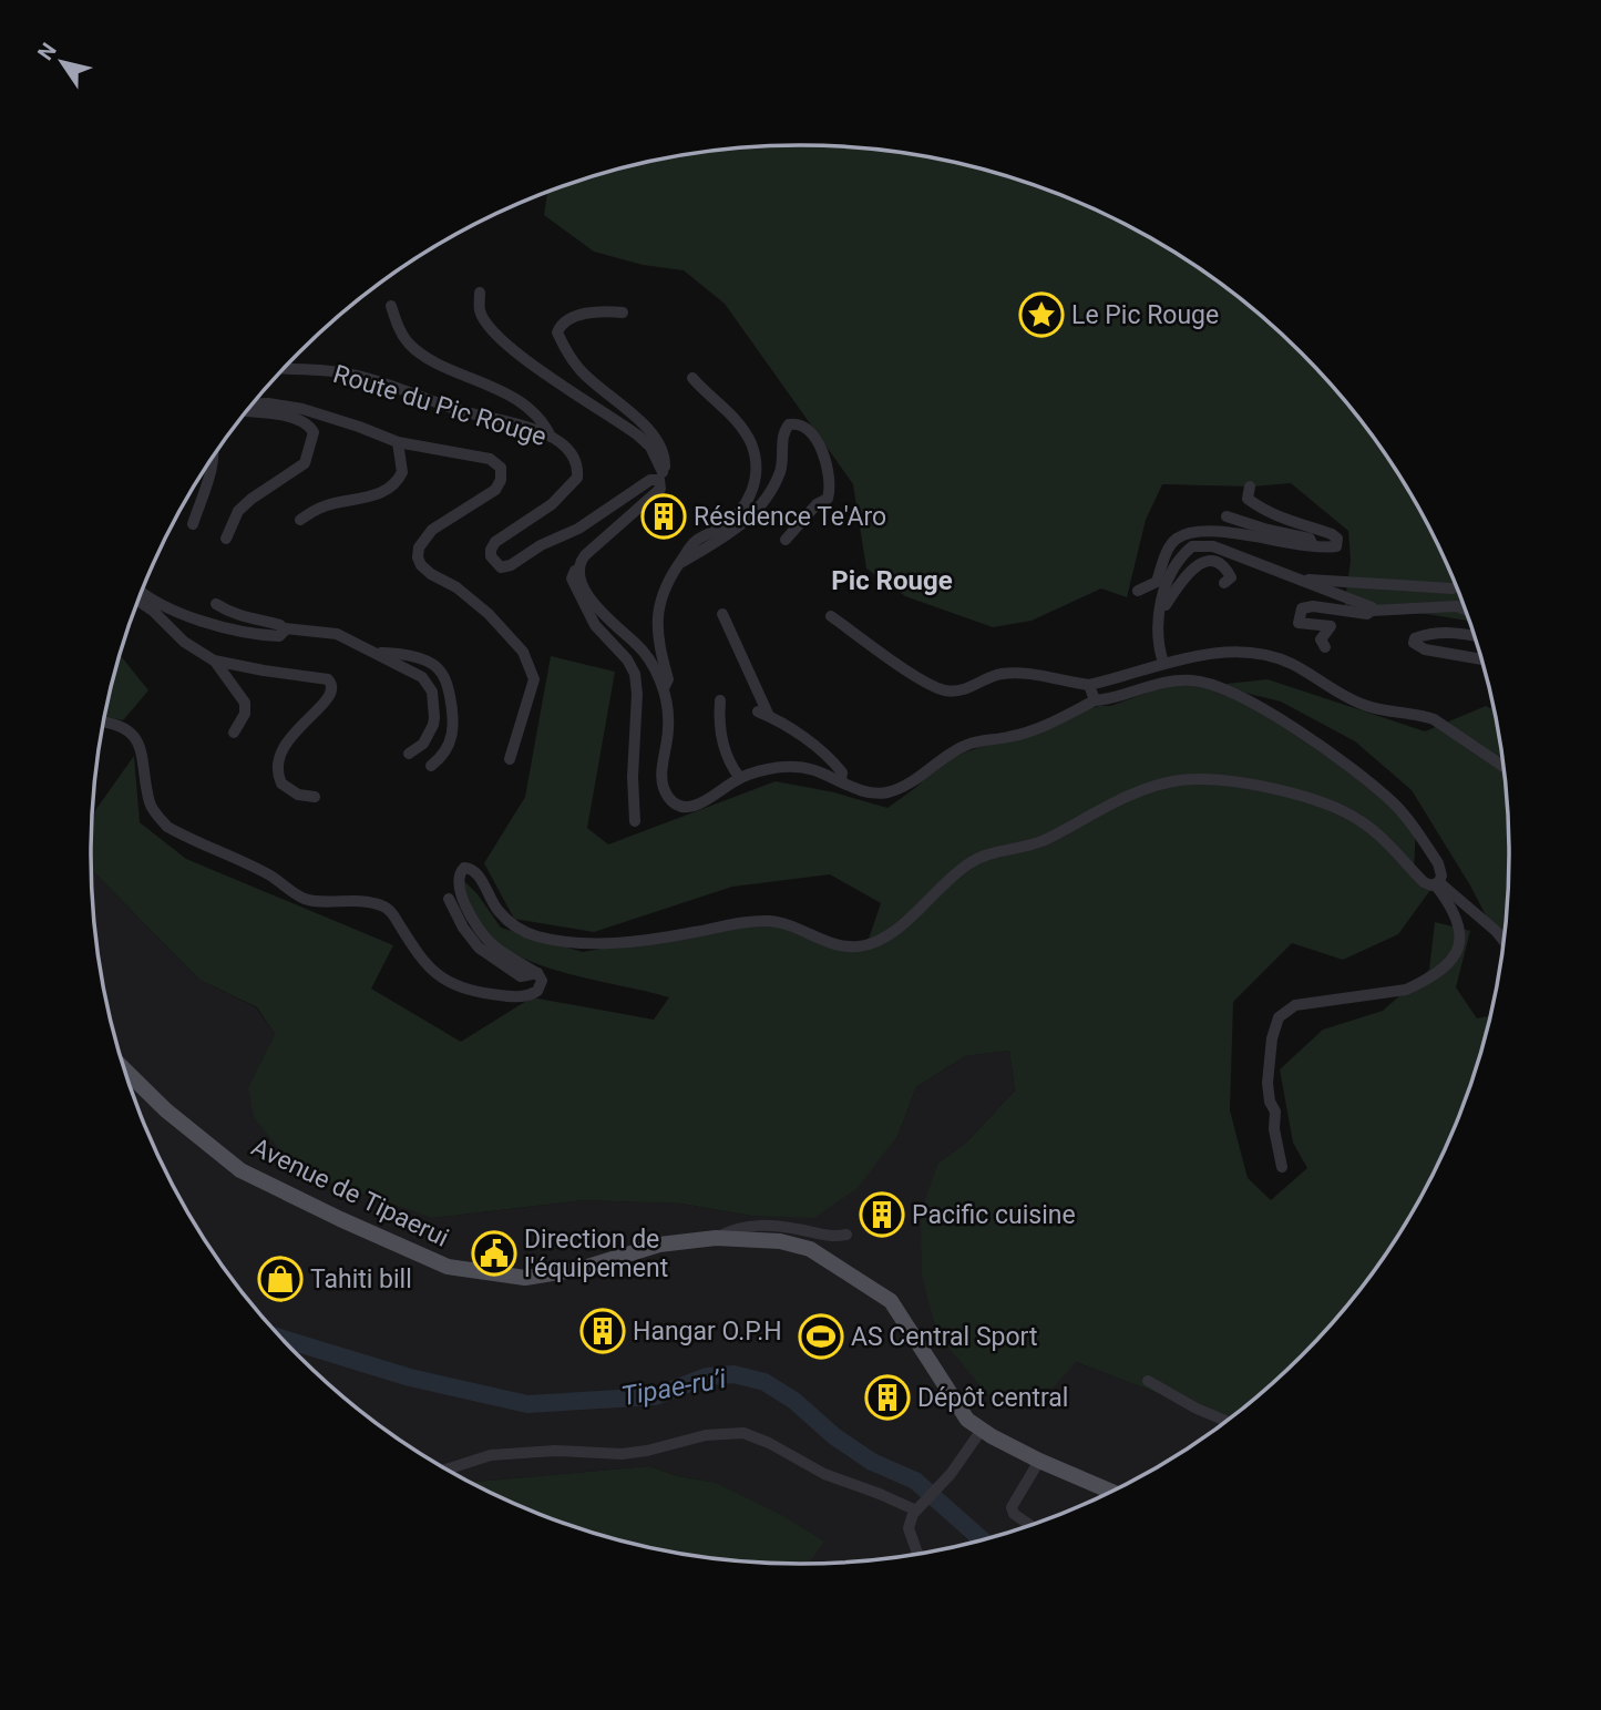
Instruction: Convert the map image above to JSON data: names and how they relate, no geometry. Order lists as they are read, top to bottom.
{
  "streets": {
    "main road": ["Avenue de Tipaerui"],
    "street": ["Route du Pic Rouge"]
  },
  "districts": ["Pic Rouge"],
  "water": ["Tipae-ru’i"],
  "places": {
    "place": ["Le Pic Rouge"],
    "building": [
      "Résidence Te'Aro",
      "Pacific cuisine",
      "Hangar O.P.H",
      "Dépôt central"
    ],
    "public building": ["Direction de l'équipement"],
    "shop": ["Tahiti bill"],
    "sports": ["AS Central Sport"]
  },
  "north": "top left"
}
